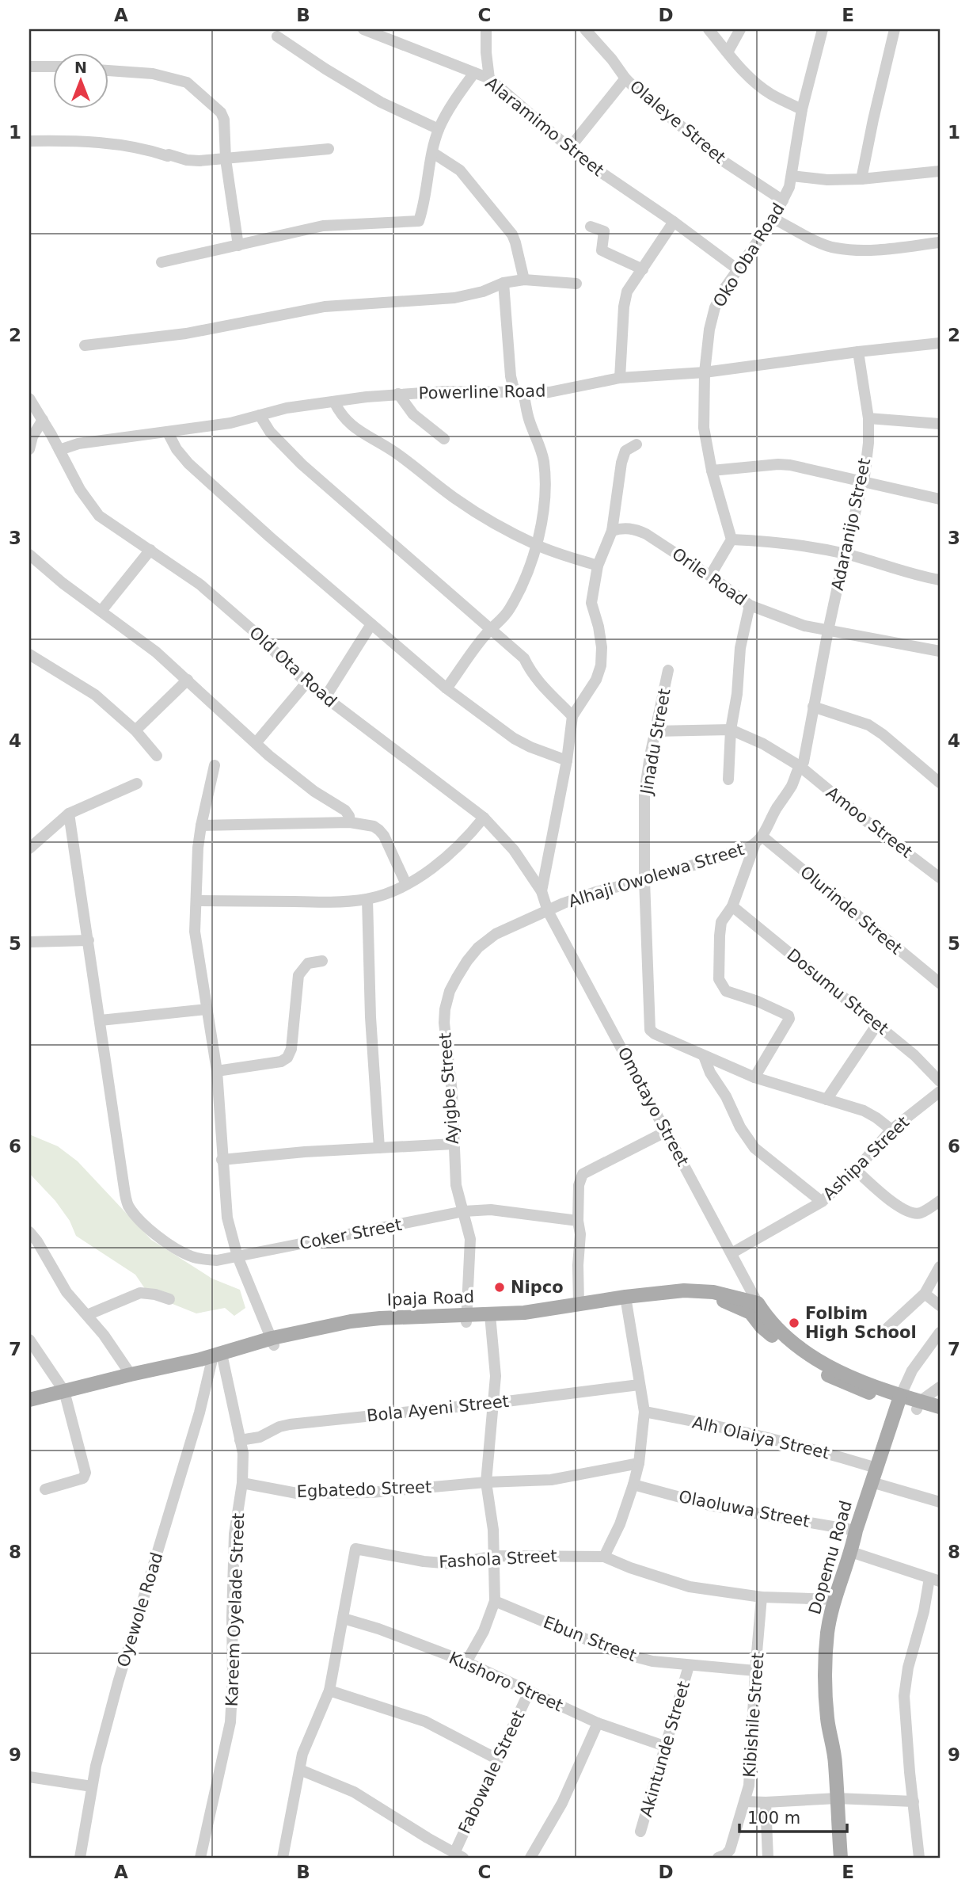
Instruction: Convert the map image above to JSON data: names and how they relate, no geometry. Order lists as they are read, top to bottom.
{
  "streets": {
    "main road": ["Ipaja Road", "Dopemu Road"],
    "street": [
      "Olaleye Street",
      "Alaramimo Street",
      "Oko Oba Road",
      "Powerline Road",
      "Adaranijo Street",
      "Orile Road",
      "Old Ota Road",
      "Jinadu Street",
      "Amoo Street",
      "Alhaji Owolewa Street",
      "Olurinde Street",
      "Dosumu Street",
      "Ayigbe Street",
      "Omotayo Street",
      "Ashipa Street",
      "Coker Street",
      "Bola Ayeni Street",
      "Alh Olaiya Street",
      "Egbatedo Street",
      "Olaoluwa Street",
      "Fashola Street",
      "Oyewole Road",
      "Kareem Oyelade Street",
      "Ebun Street",
      "Kushoro Street",
      "Kibishile Street",
      "Akintunde Street",
      "Fabowale Street"
    ]
  },
  "crossings": [
    ["Olaleye Street", "Oko Oba Road"],
    ["Alaramimo Street", "Oko Oba Road"],
    ["Oko Oba Road", "Powerline Road"],
    ["Powerline Road", "Adaranijo Street"],
    ["Powerline Road", "Old Ota Road"],
    ["Adaranijo Street", "Orile Road"],
    ["Adaranijo Street", "Amoo Street"],
    ["Adaranijo Street", "Alhaji Owolewa Street"],
    ["Adaranijo Street", "Olurinde Street"],
    ["Adaranijo Street", "Dosumu Street"],
    ["Old Ota Road", "Alhaji Owolewa Street"],
    ["Old Ota Road", "Ayigbe Street"],
    ["Old Ota Road", "Omotayo Street"],
    ["Jinadu Street", "Alhaji Owolewa Street"],
    ["Alhaji Owolewa Street", "Olurinde Street"],
    ["Alhaji Owolewa Street", "Ayigbe Street"],
    ["Alhaji Owolewa Street", "Omotayo Street"],
    ["Ayigbe Street", "Omotayo Street"],
    ["Ayigbe Street", "Coker Street"],
    ["Ayigbe Street", "Ipaja Road"],
    ["Omotayo Street", "Ashipa Street"],
    ["Omotayo Street", "Ipaja Road"],
    ["Ipaja Road", "Oyewole Road"],
    ["Ipaja Road", "Kareem Oyelade Street"],
    ["Bola Ayeni Street", "Kareem Oyelade Street"],
    ["Alh Olaiya Street", "Dopemu Road"],
    ["Egbatedo Street", "Kareem Oyelade Street"],
    ["Olaoluwa Street", "Dopemu Road"],
    ["Dopemu Road", "Fashola Street"],
    ["Fashola Street", "Kushoro Street"],
    ["Fashola Street", "Kibishile Street"],
    ["Oyewole Road", "Kareem Oyelade Street"],
    ["Ebun Street", "Kibishile Street"],
    ["Ebun Street", "Akintunde Street"],
    ["Kushoro Street", "Akintunde Street"],
    ["Kushoro Street", "Fabowale Street"]
  ],
  "places": ["Nipco", "Folbim High School"],
  "scale_bar": "100 m",
  "north": "top",
  "grid": {
    "columns": [
      "A",
      "B",
      "C",
      "D",
      "E"
    ],
    "rows": [
      "1",
      "2",
      "3",
      "4",
      "5",
      "6",
      "7",
      "8",
      "9"
    ]
  }
}
